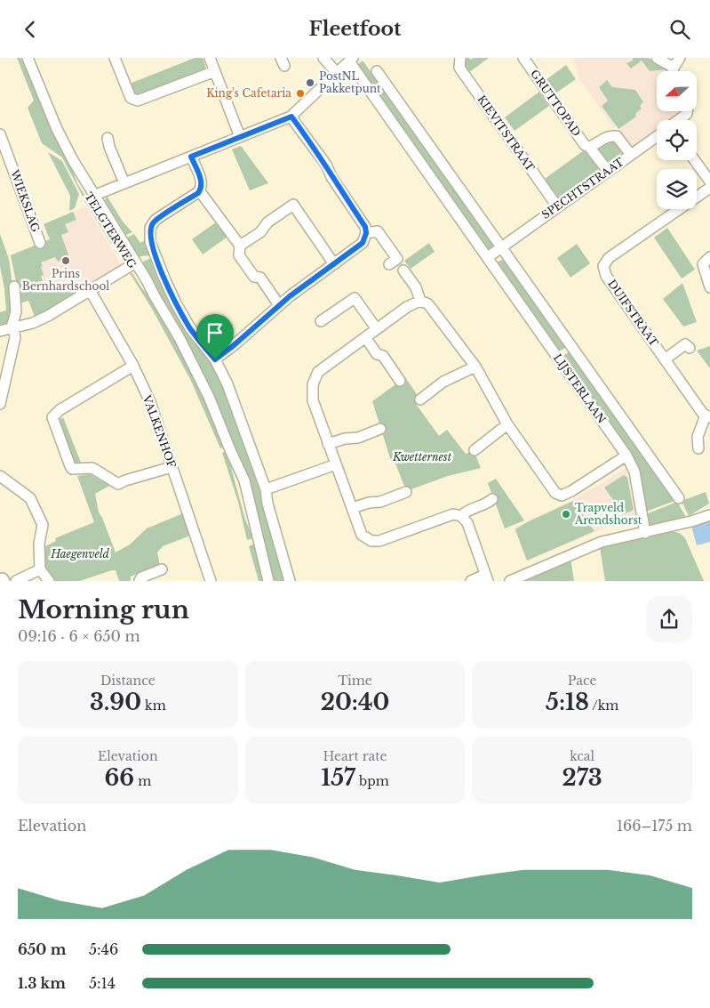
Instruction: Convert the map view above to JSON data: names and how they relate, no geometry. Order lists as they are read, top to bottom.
{
  "streets": {
    "street": [
      "GRUTTOPAD",
      "KIEVITSTRAAT",
      "SPECHTSTRAAT",
      "WIEKSLAG",
      "TELGTERWEG",
      "DUIFSTRAAT",
      "LIJSTERLAAN",
      "VALKENHOF"
    ]
  },
  "crossings": [
    ["GRUTTOPAD", "SPECHTSTRAAT"],
    ["KIEVITSTRAAT", "SPECHTSTRAAT"],
    ["SPECHTSTRAAT", "LIJSTERLAAN"]
  ],
  "parks": ["Kwetternest", "Haegenveld"],
  "places": [
    "PostNL Pakketpunt",
    "King's Cafetaria",
    "Prins Bernhardschool",
    "Trapveld Arendshorst"
  ],
  "north": "left",
  "page": {
    "header": "Fleetfoot",
    "heading": ["Morning run", "09:16 · 6 × 650 m"],
    "stats": [
      ["Distance", "3.90 km"],
      ["Time", "20:40"],
      ["Pace", "5:18 /km"],
      ["Elevation", "66 m"],
      ["Heart rate", "157 bpm"],
      ["kcal", "273"]
    ],
    "chart": ["Elevation", "166–175 m"],
    "list": [
      {
        "name": "650 m",
        "note": "5:46"
      },
      {
        "name": "1.3 km",
        "note": "5:14"
      }
    ]
  }
}
